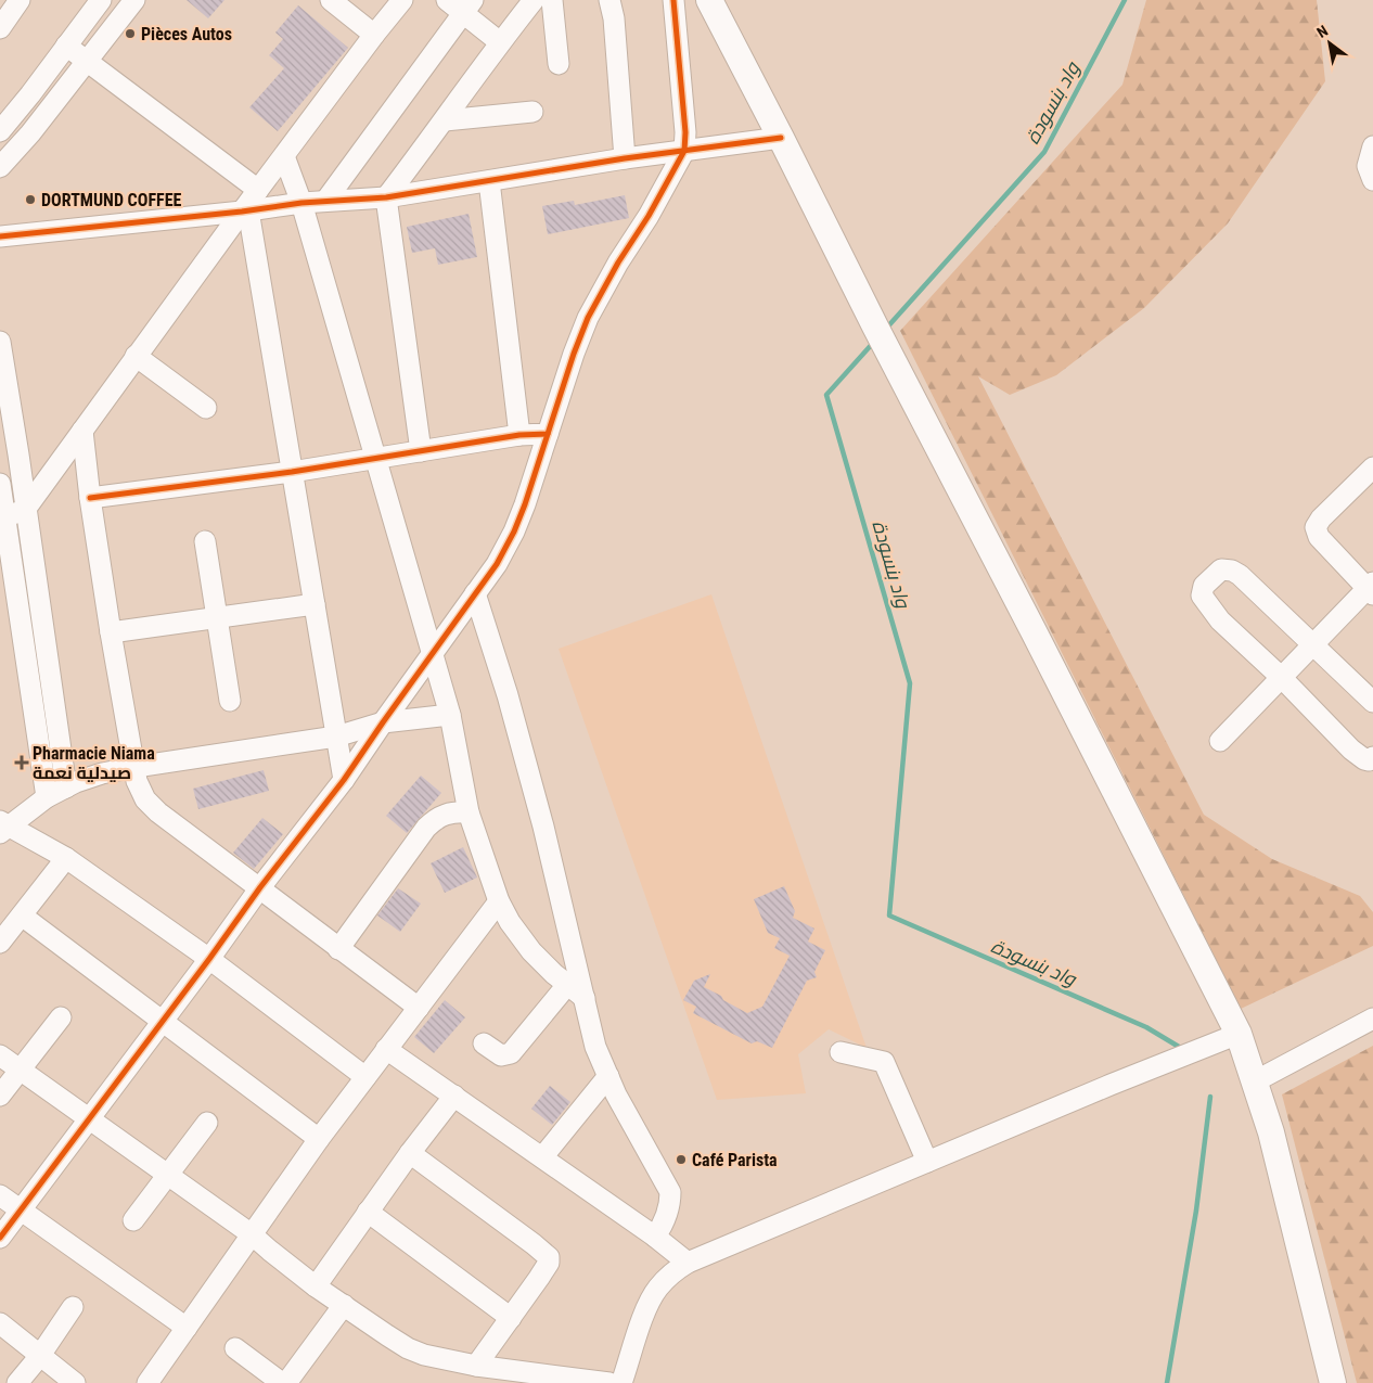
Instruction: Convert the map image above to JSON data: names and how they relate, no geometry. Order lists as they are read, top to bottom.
{
  "water": ["واد بنسودة"],
  "places": {
    "other": ["Pièces Autos", "DORTMUND COFFEE", "Café Parista"],
    "health": ["Pharmacie Niama صيدلية نعمة"]
  },
  "north": "top left"
}
